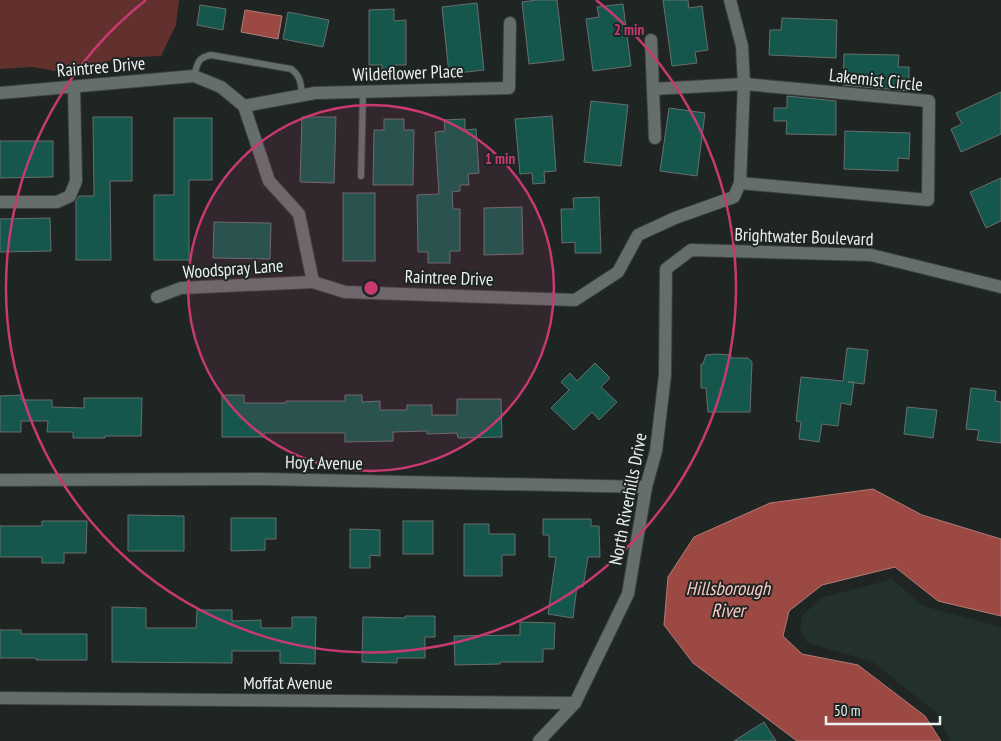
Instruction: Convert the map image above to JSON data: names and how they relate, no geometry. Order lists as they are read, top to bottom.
{
  "streets": {
    "street": [
      "Raintree Drive",
      "Wildeflower Place",
      "Lakemist Circle",
      "Brightwater Boulevard",
      "Woodspray Lane",
      "Hoyt Avenue",
      "North Riverhills Drive",
      "Moffat Avenue"
    ]
  },
  "crossings": [
    ["Raintree Drive", "Wildeflower Place"],
    ["Raintree Drive", "Lakemist Circle"],
    ["Raintree Drive", "Woodspray Lane"],
    ["Brightwater Boulevard", "North Riverhills Drive"],
    ["Hoyt Avenue", "North Riverhills Drive"],
    ["North Riverhills Drive", "Moffat Avenue"]
  ],
  "water": ["Hillsborough River"],
  "scale_bar": "50 m",
  "rings": ["2 min", "1 min"]
}
